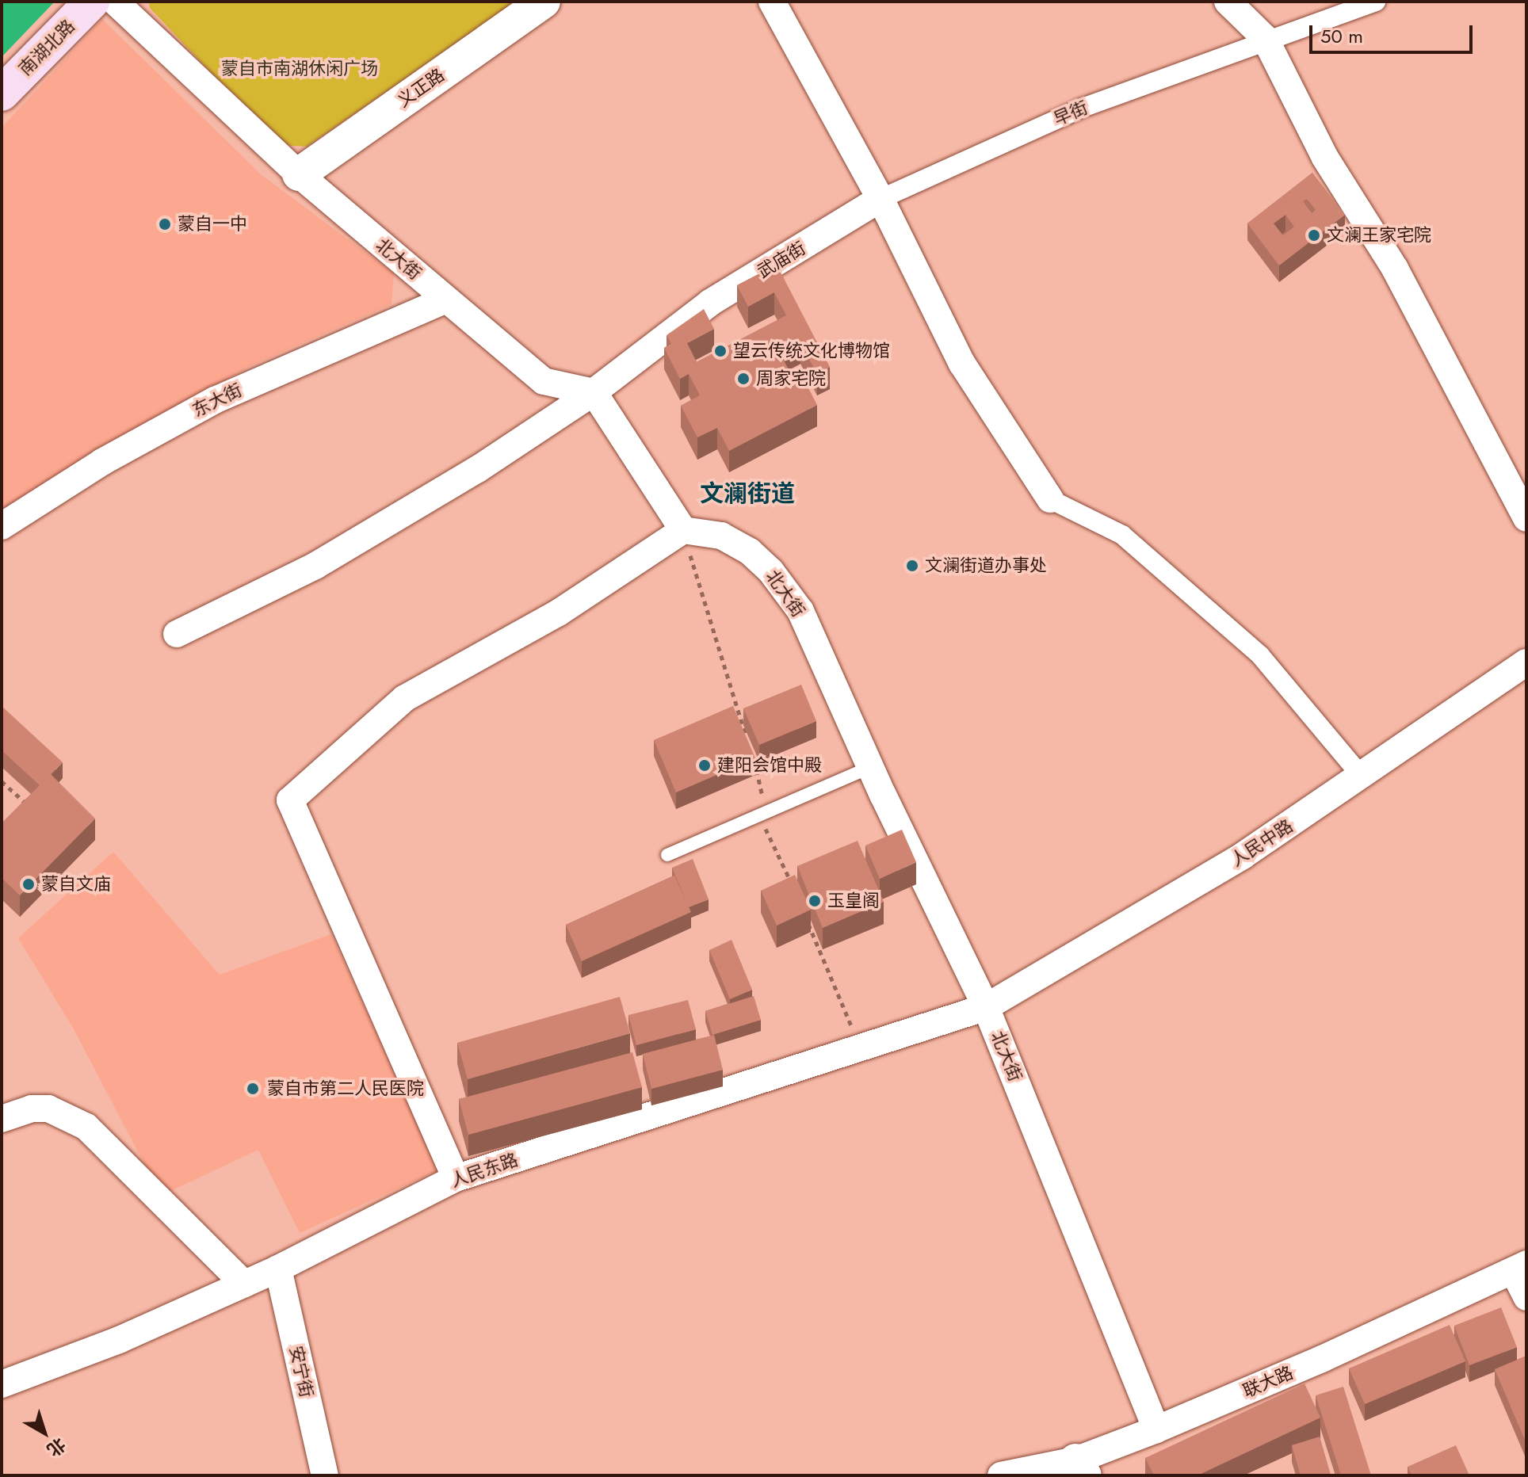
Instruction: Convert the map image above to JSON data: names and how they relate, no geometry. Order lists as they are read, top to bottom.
{
  "streets": {
    "main road": ["南湖北路"],
    "street": [
      "义正路",
      "早街",
      "北大街",
      "武庙街",
      "东大街",
      "人民中路",
      "人民东路",
      "安宁街",
      "联大路"
    ]
  },
  "crossings": [
    ["义正路", "北大街"],
    ["早街", "武庙街"],
    ["北大街", "武庙街"],
    ["北大街", "东大街"],
    ["北大街", "人民中路"],
    ["北大街", "人民东路"],
    ["北大街", "联大路"],
    ["人民中路", "人民东路"],
    ["人民东路", "安宁街"]
  ],
  "districts": ["文澜街道"],
  "parks": ["蒙自市南湖休闲广场"],
  "places": [
    "蒙自一中",
    "文澜王家宅院",
    "望云传统文化博物馆",
    "周家宅院",
    "文澜街道办事处",
    "建阳会馆中殿",
    "蒙自文庙",
    "玉皇阁",
    "蒙自市第二人民医院"
  ],
  "scale_bar": "50 m",
  "north": "bottom right"
}
